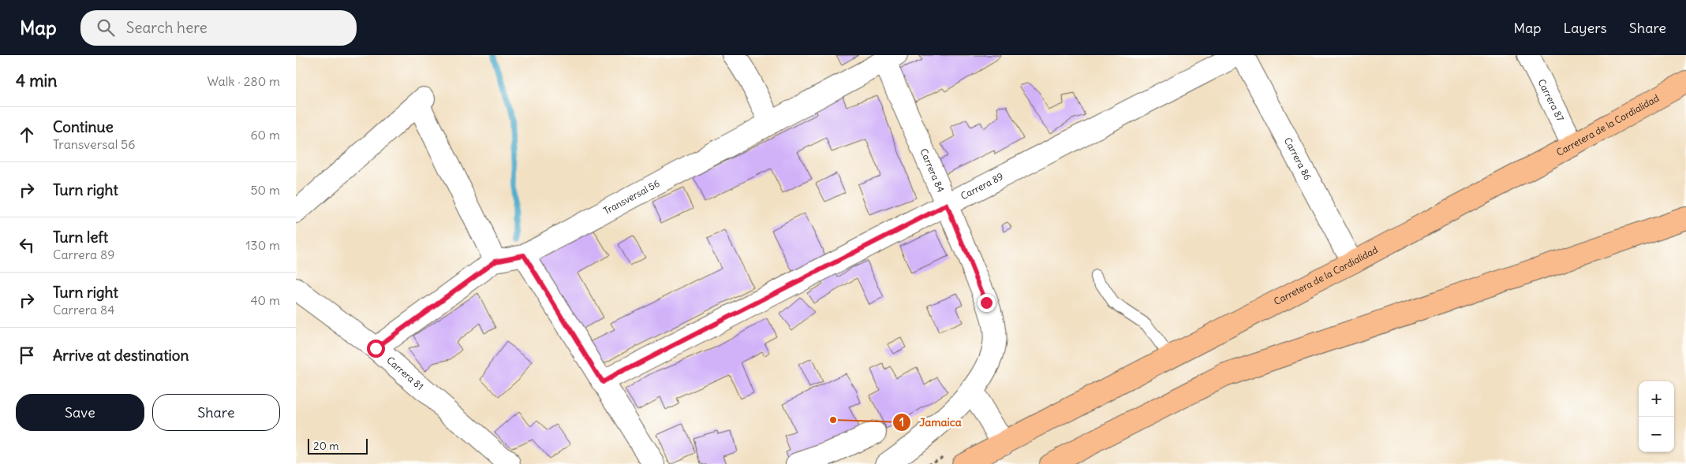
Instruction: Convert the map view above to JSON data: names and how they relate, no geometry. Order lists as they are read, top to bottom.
{
  "streets": {
    "highway": ["Carretera de la Cordialidad"],
    "street": [
      "Carrera 87",
      "Carrera 86",
      "Carrera 84",
      "Carrera 89",
      "Transversal 56",
      "Carrera 81"
    ]
  },
  "crossings": [
    ["Carrera 87", "Carretera de la Cordialidad"],
    ["Carretera de la Cordialidad", "Carrera 86"],
    ["Carrera 84", "Carrera 89"],
    ["Carrera 84", "Transversal 56"],
    ["Transversal 56", "Carrera 81"]
  ],
  "places": ["Jamaica"],
  "scale_bar": "20 m",
  "page": {
    "header": "Map",
    "search": "Search here",
    "nav": ["Map", "Layers", "Share"],
    "heading": ["4 min", "Walk · 280 m"],
    "list": [
      ["Continue", "Transversal 56", "60 m"],
      ["Turn right", "50 m"],
      ["Turn left", "Carrera 89", "130 m"],
      ["Turn right", "Carrera 84", "40 m"],
      "Arrive at destination"
    ],
    "map_buttons": ["+", "−"],
    "buttons": ["Save", "Share"],
    "scale": "20 m"
  }
}
